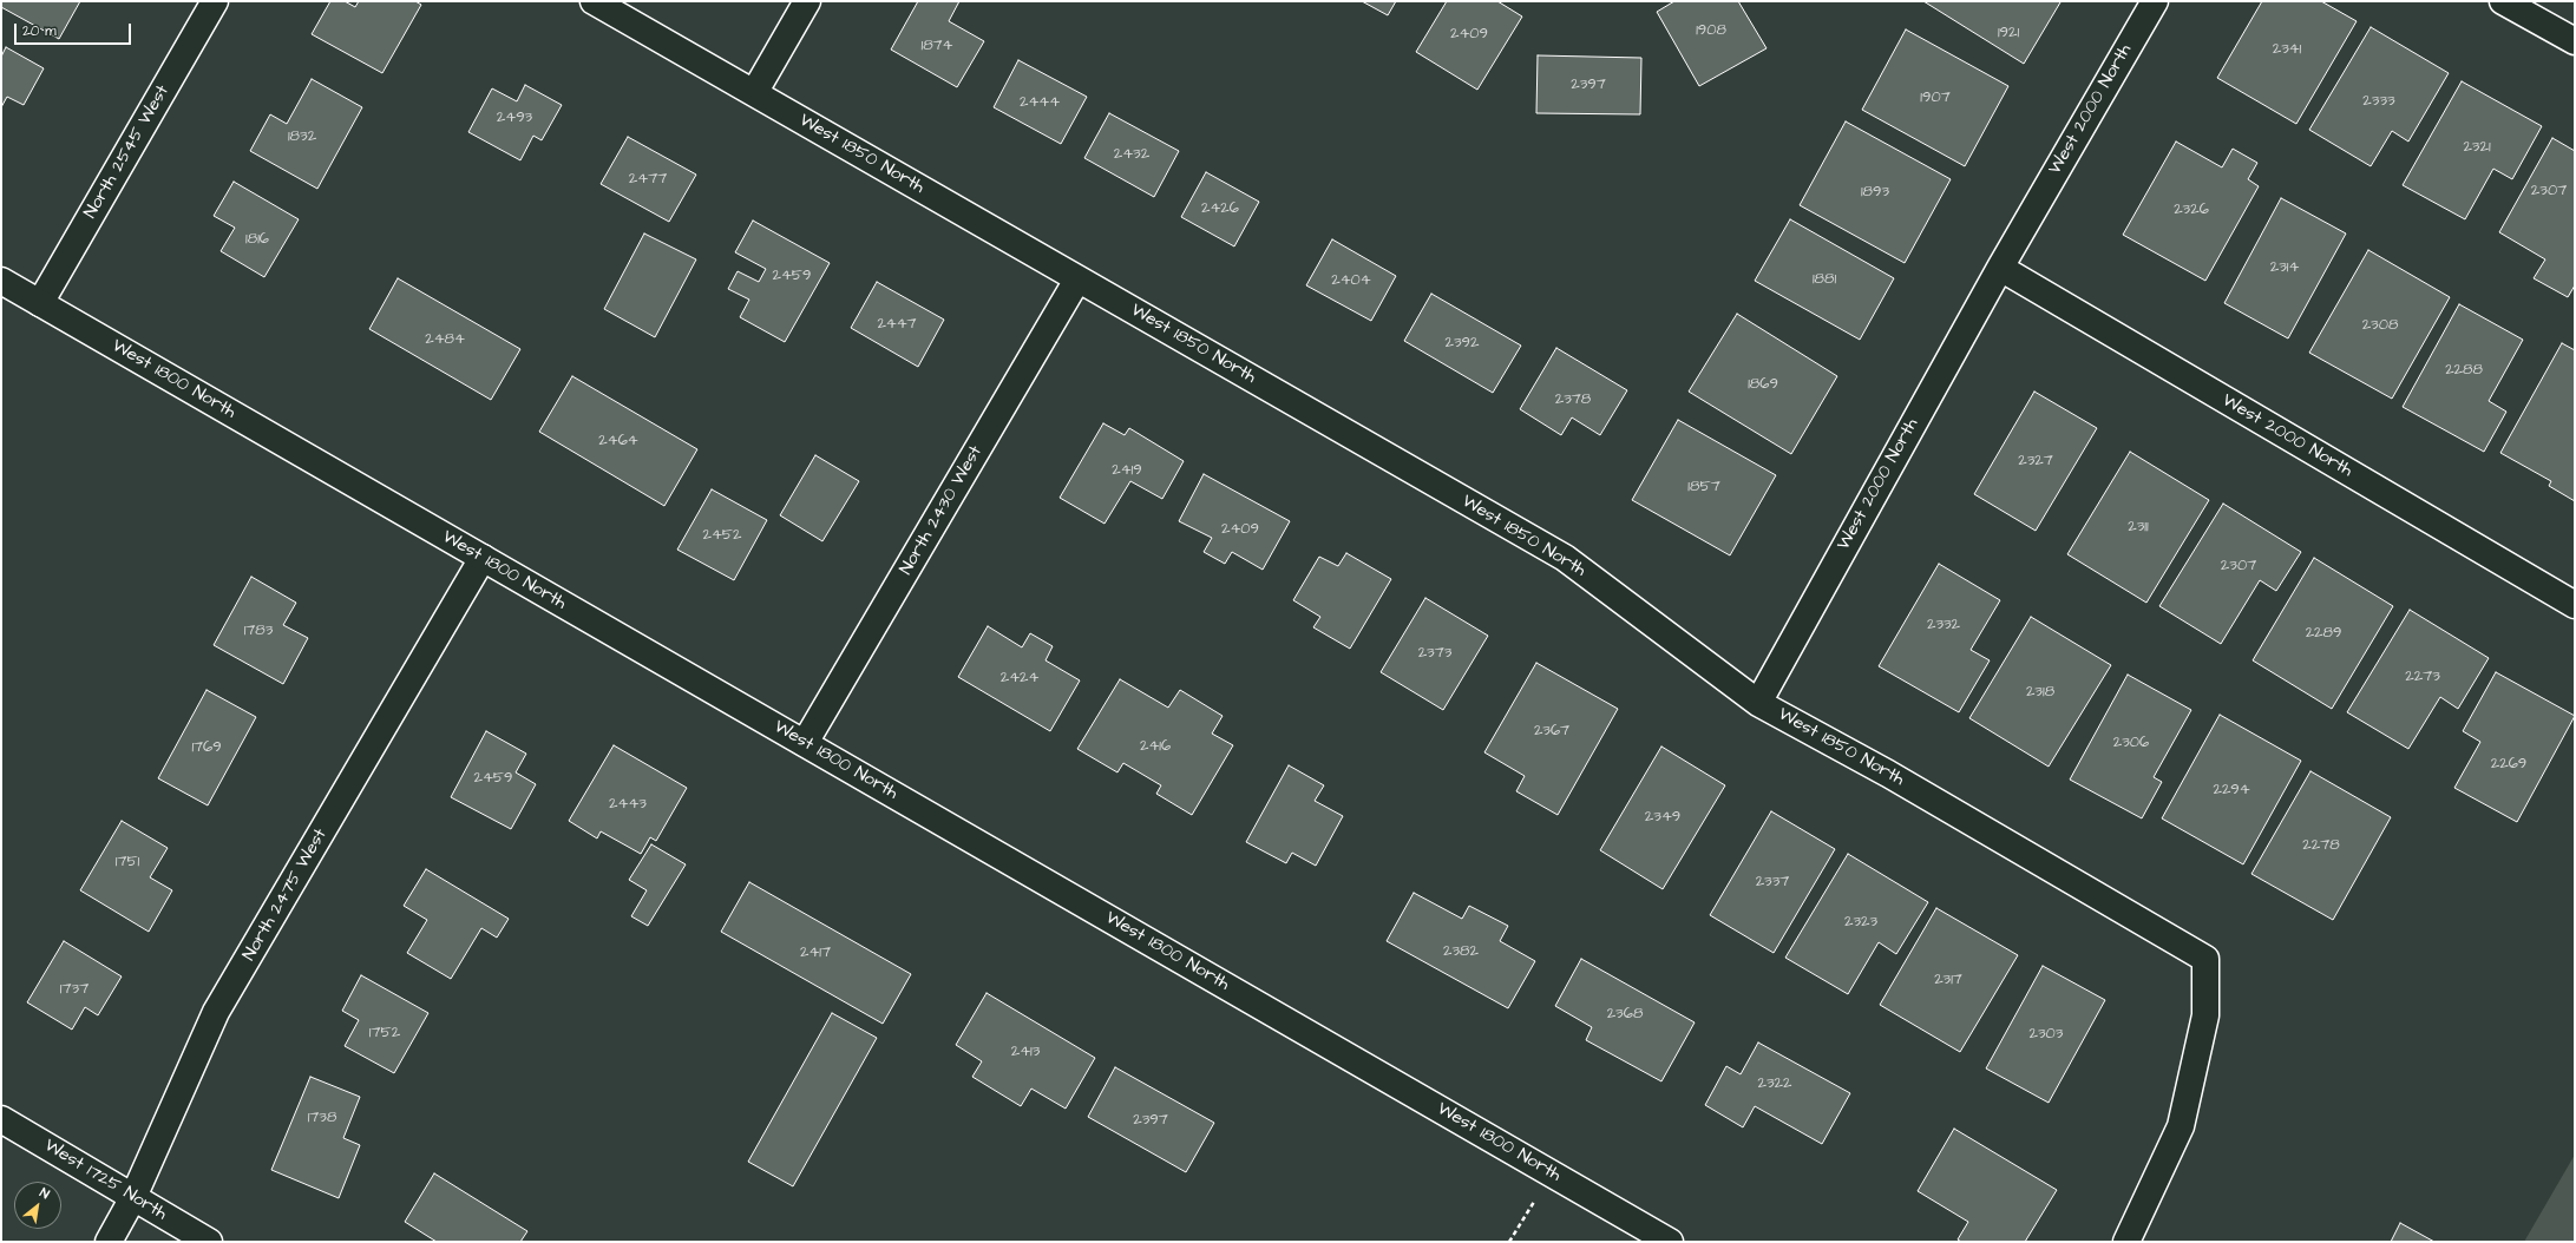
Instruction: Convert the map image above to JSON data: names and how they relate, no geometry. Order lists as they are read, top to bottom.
{
  "streets": {
    "street": [
      "West 2000 North",
      "North 2545 West",
      "West 1850 North",
      "West 1800 North",
      "North 2430 West",
      "North 2475 West",
      "West 1725 North"
    ]
  },
  "crossings": [
    ["West 2000 North", "West 1850 North"],
    ["North 2545 West", "West 1800 North"],
    ["West 1850 North", "North 2430 West"],
    ["West 1800 North", "North 2430 West"],
    ["West 1800 North", "North 2475 West"],
    ["North 2475 West", "West 1725 North"]
  ],
  "house_numbers": [
    "1908",
    "1921",
    "2409",
    "1874",
    "2341",
    "2397",
    "1907",
    "2333",
    "2444",
    "2493",
    "1832",
    "2321",
    "2432",
    "2477",
    "2307",
    "1893",
    "2426",
    "2326",
    "1816",
    "2314",
    "2459",
    "1881",
    "2404",
    "2447",
    "2308",
    "2484",
    "2392",
    "2288",
    "1869",
    "2378",
    "2464",
    "2327",
    "2419",
    "1857",
    "2311",
    "2409",
    "2452",
    "2307",
    "2332",
    "1783",
    "2289",
    "2373",
    "2273",
    "2424",
    "2318",
    "2367",
    "2306",
    "2416",
    "1769",
    "2269",
    "2459",
    "2294",
    "2443",
    "2349",
    "2278",
    "1751",
    "2337",
    "2323",
    "2382",
    "2417",
    "2317",
    "1737",
    "2368",
    "1752",
    "2303",
    "2413",
    "2322",
    "1738",
    "2397"
  ],
  "scale_bar": "20 m",
  "north": "top right"
}
